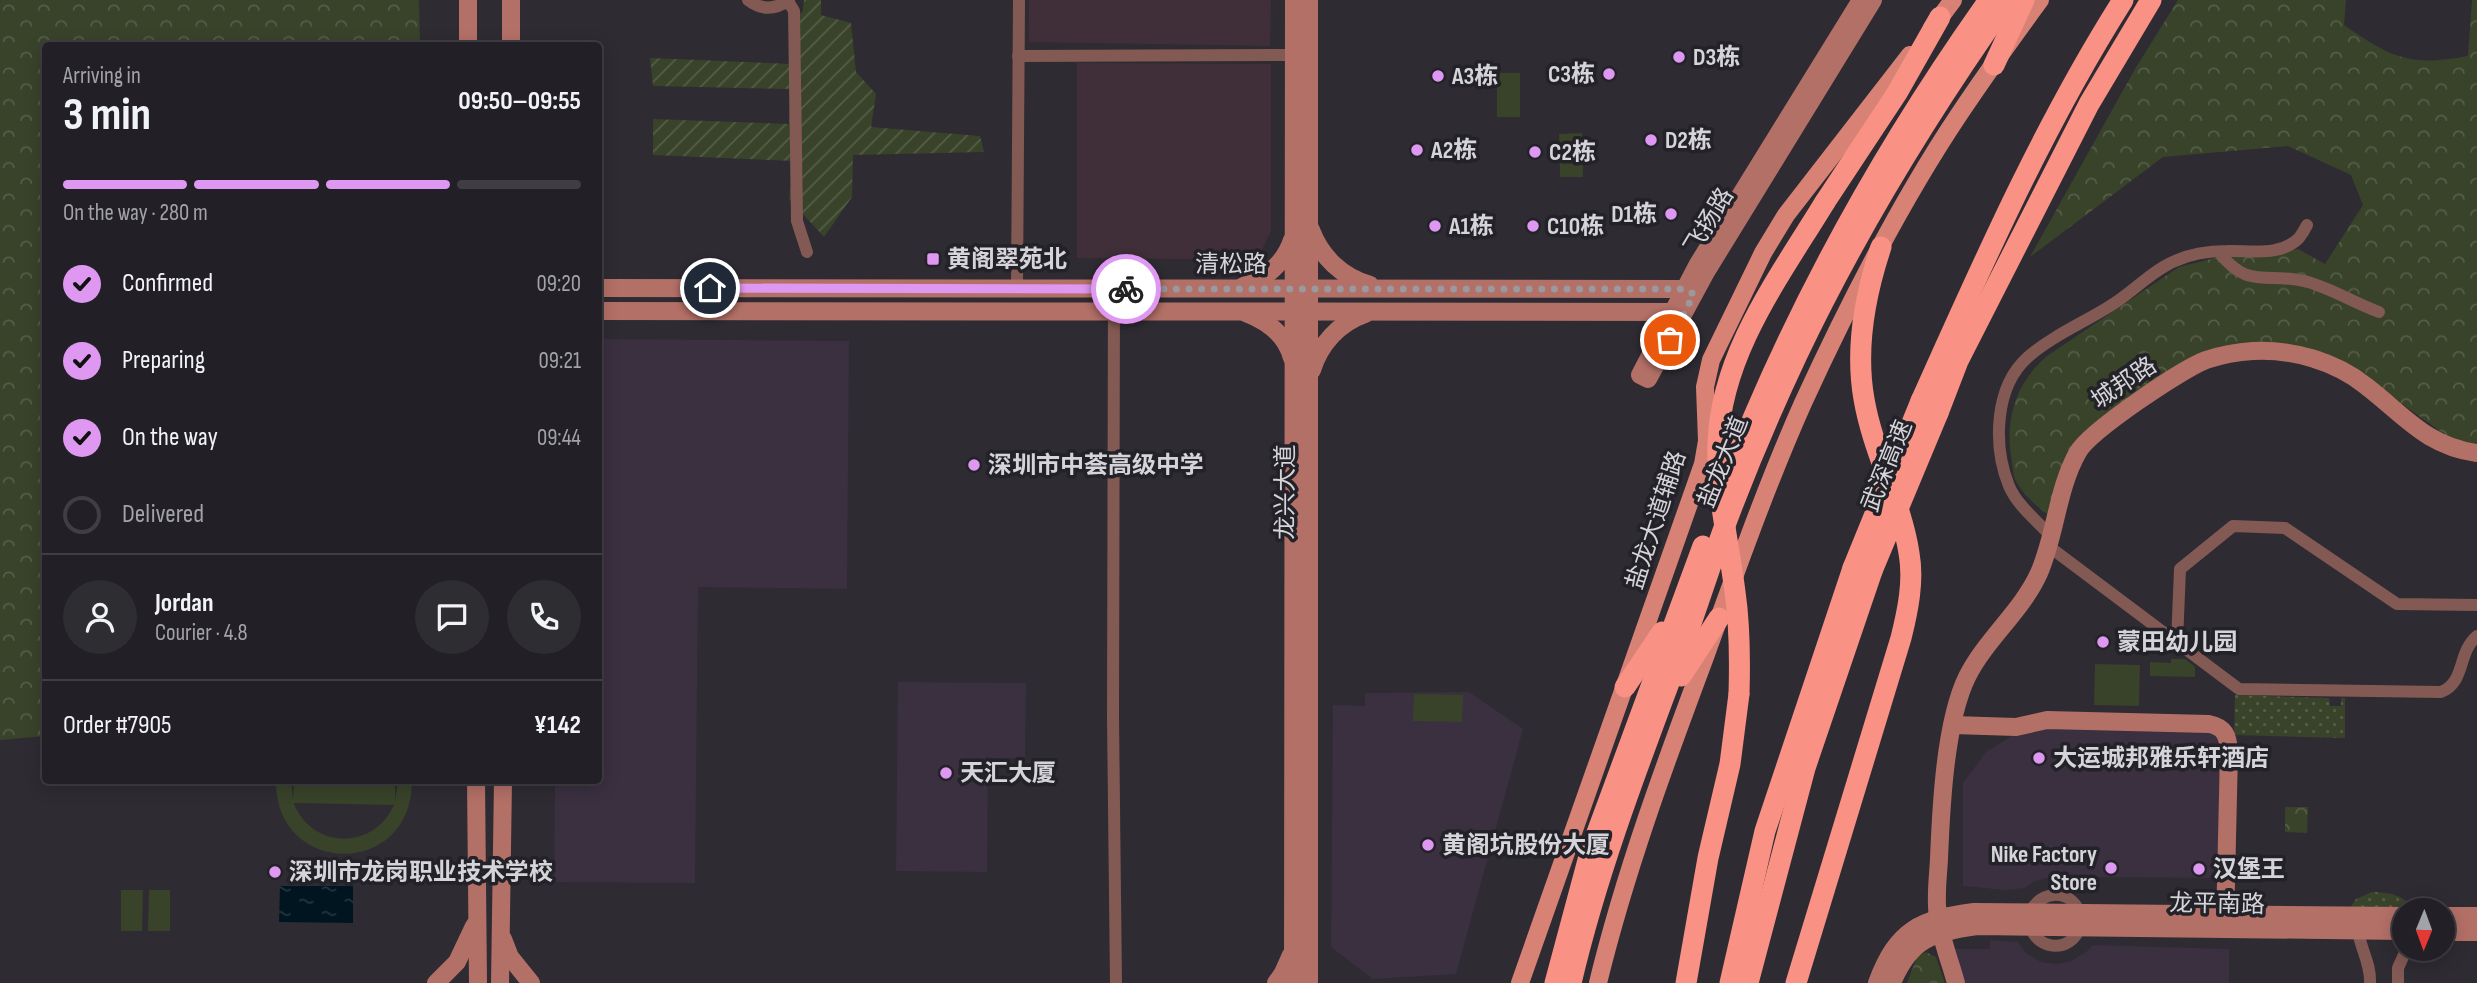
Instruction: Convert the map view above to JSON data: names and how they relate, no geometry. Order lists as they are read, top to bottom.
{
  "streets": {
    "highway": ["盐龙大道", "武深高速"],
    "main road": ["盐龙大道辅路"],
    "street": [
      "飞扬路",
      "清松路",
      "城邦路",
      "龙兴大道",
      "龙平南路"
    ]
  },
  "crossings": [
    ["飞扬路", "清松路"],
    ["清松路", "龙兴大道"],
    ["城邦路", "龙平南路"]
  ],
  "places": {
    "other": [
      "D3栋",
      "C3栋",
      "A3栋",
      "D2栋",
      "A2栋",
      "C2栋",
      "D1栋",
      "A1栋",
      "C10栋",
      "深圳市中荟高级中学",
      "蒙田幼儿园",
      "大运城邦雅乐轩酒店",
      "天汇大厦",
      "黄阁坑股份大厦",
      "Nike Factory Store",
      "汉堡王",
      "深圳市龙岗职业技术学校"
    ],
    "transit": ["黄阁翠苑北"]
  },
  "north": "bottom",
  "page": {
    "heading": ["3 min", "Arriving in", "09:50–09:55"],
    "panel": [
      "Jordan",
      "Courier · 4.8",
      "Order #7905",
      "¥142"
    ],
    "bar": "On the way · 280 m",
    "list": [
      ["Confirmed", "09:20"],
      ["Preparing", "09:21"],
      ["On the way", "09:44"],
      "Delivered"
    ]
  }
}
